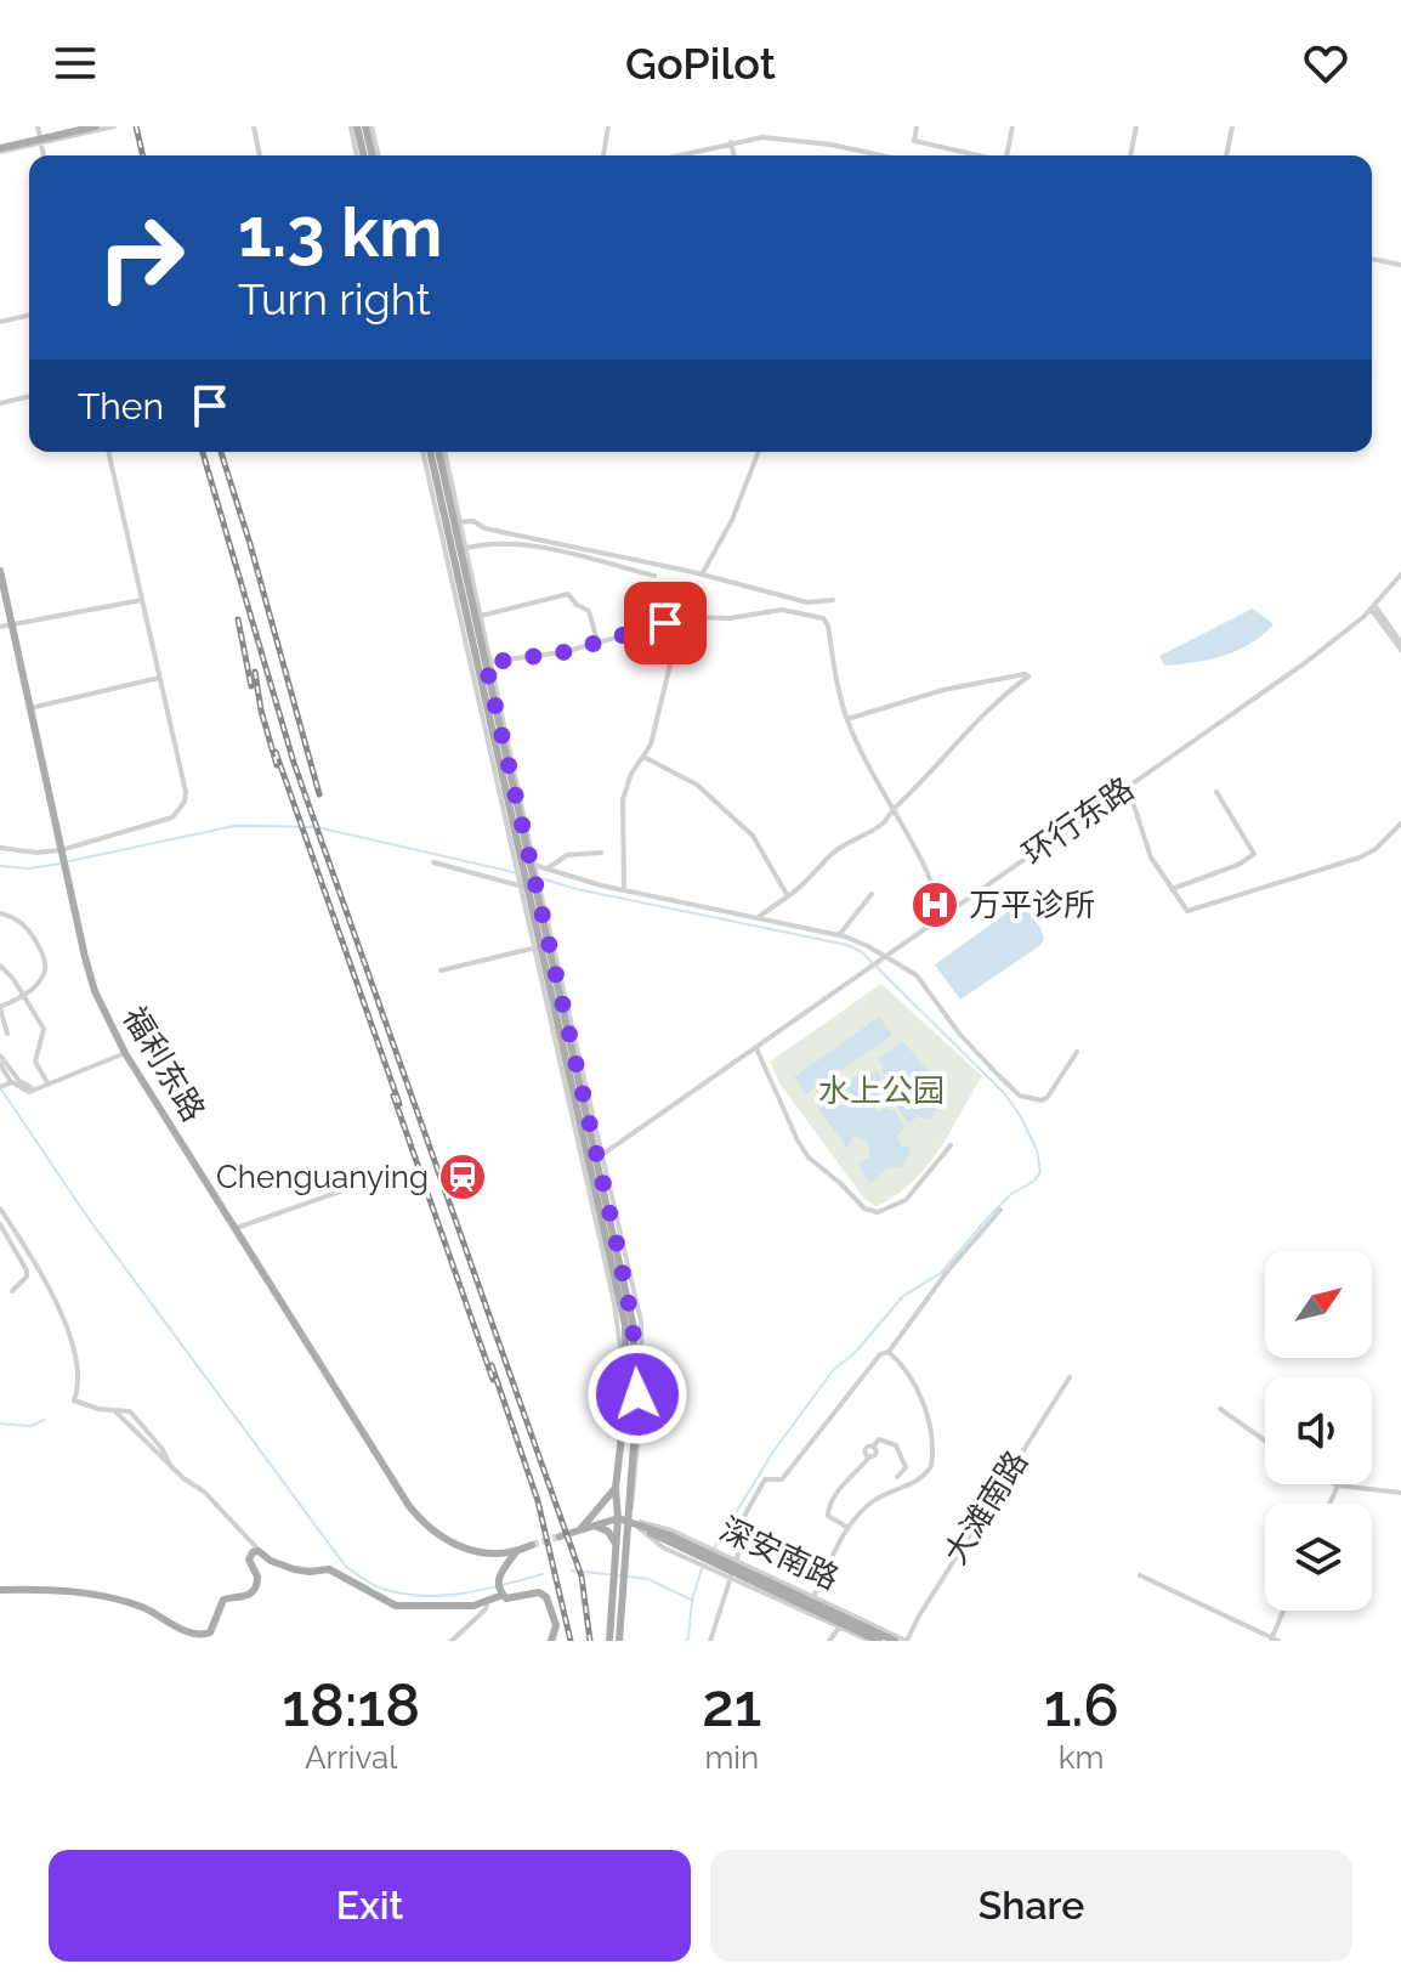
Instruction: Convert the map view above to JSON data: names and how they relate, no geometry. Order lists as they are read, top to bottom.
{
  "streets": {
    "main road": ["福利东路", "深安南路"],
    "street": ["环行东路", "大滩南路"]
  },
  "crossings": [
    ["大滩南路", "深安南路"]
  ],
  "parks": ["水上公园"],
  "places": {
    "hospital": ["万平诊所"],
    "station": ["Chenguanying"]
  },
  "north": "top right",
  "page": {
    "header": "GoPilot",
    "turn": ["1.3 km", "Turn right"],
    "then": "Then",
    "eta": [
      "18:18",
      "Arrival",
      "21",
      "min",
      "1.6",
      "km"
    ],
    "buttons": ["Exit", "Share"]
  }
}
